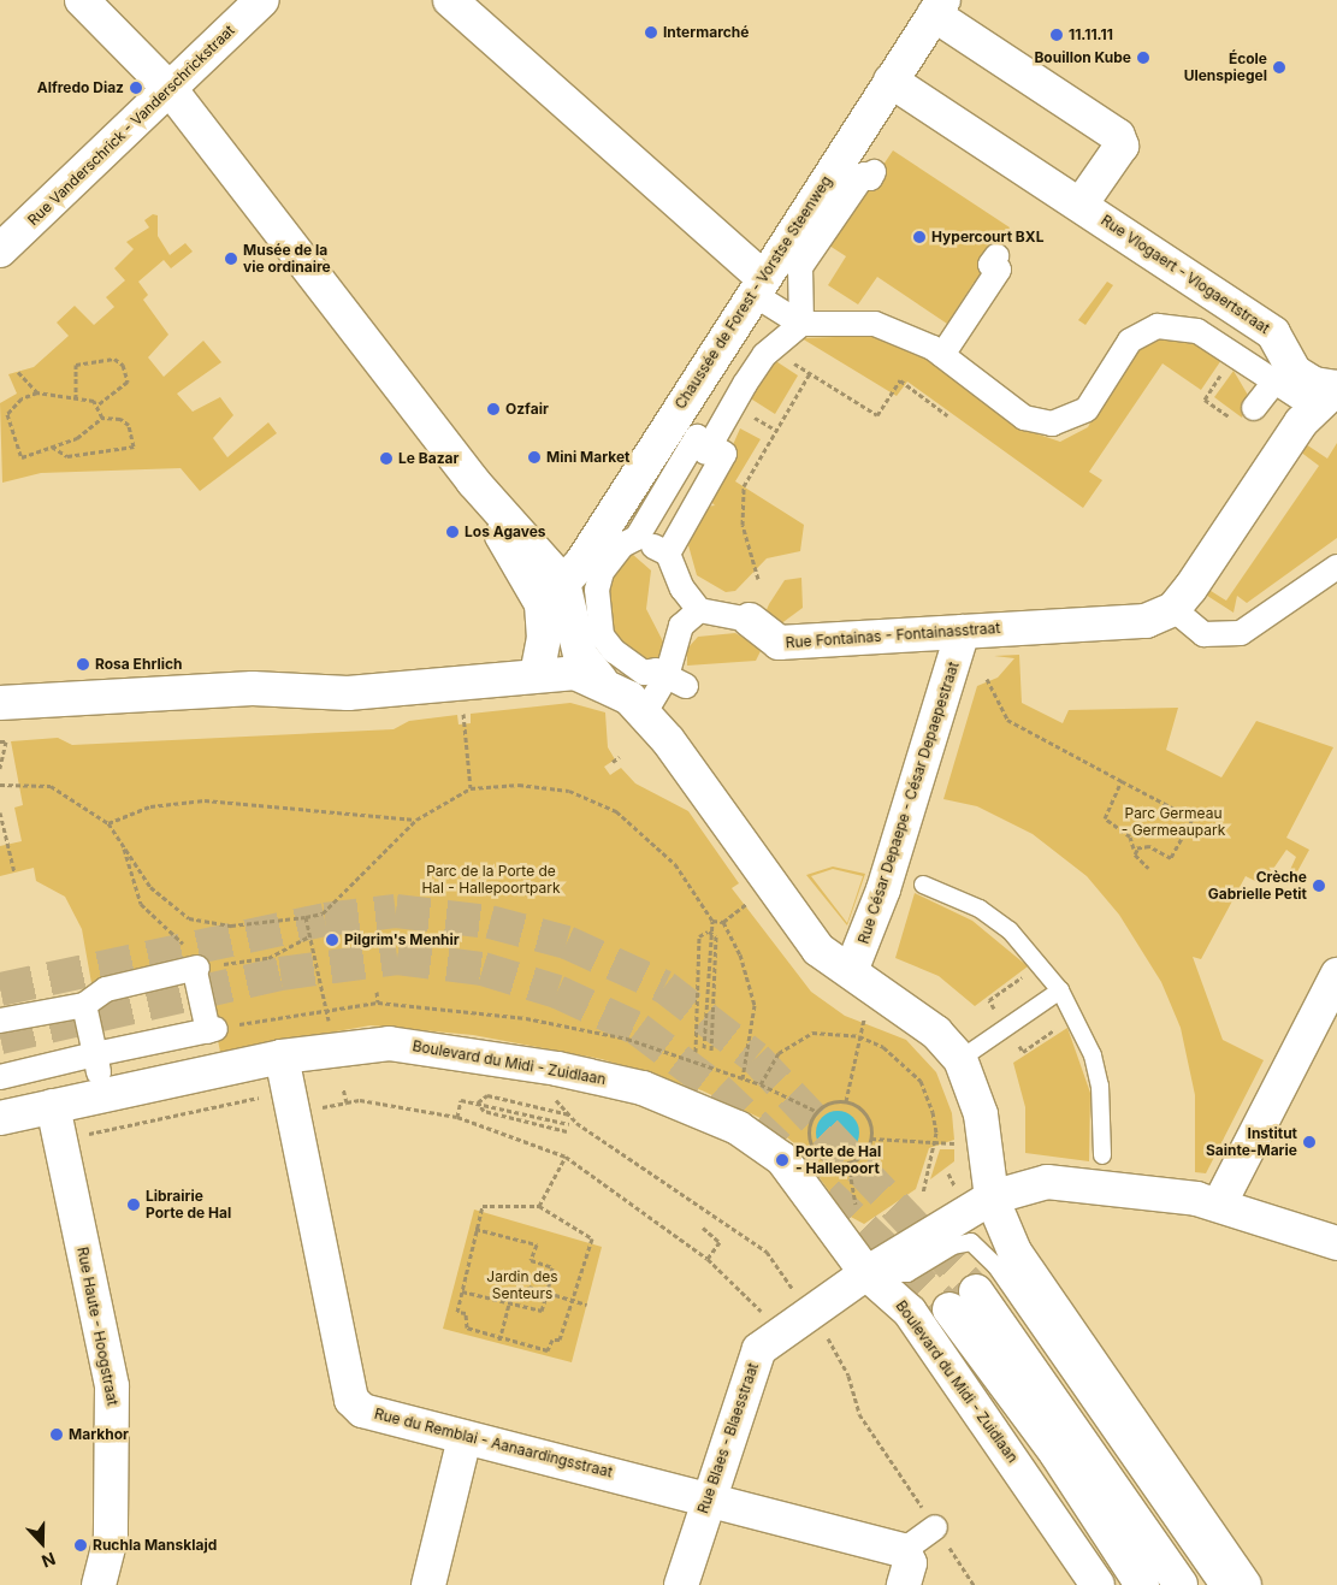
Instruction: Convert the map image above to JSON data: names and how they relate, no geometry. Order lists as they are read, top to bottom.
{
  "streets": {
    "main road": [
      "Rue Vanderschrick - Vanderschrickstraat",
      "Rue Vlogaert - Vlogaertstraat",
      "Chaussée de Forest - Vorstse Steenweg",
      "Rue Fontainas - Fontainasstraat",
      "Rue César Depaepe - César Depaepestraat",
      "Boulevard du Midi - Zuidlaan",
      "Rue Haute - Hoogstraat",
      "Rue Blaes - Blaesstraat",
      "Rue du Remblai - Aanaardingsstraat"
    ]
  },
  "crossings": [
    ["Rue Vlogaert - Vlogaertstraat", "Chaussée de Forest - Vorstse Steenweg"],
    ["Rue Fontainas - Fontainasstraat", "Rue César Depaepe - César Depaepestraat"],
    ["Boulevard du Midi - Zuidlaan", "Rue Haute - Hoogstraat"],
    ["Boulevard du Midi - Zuidlaan", "Rue Blaes - Blaesstraat"],
    ["Boulevard du Midi - Zuidlaan", "Rue du Remblai - Aanaardingsstraat"],
    ["Rue Blaes - Blaesstraat", "Rue du Remblai - Aanaardingsstraat"]
  ],
  "parks": ["Parc Germeau - Germeaupark", "Parc de la Porte de Hal - Hallepoortpark", "Jardin des Senteurs"],
  "places": [
    "Intermarché",
    "11.11.11",
    "Bouillon Kube",
    "École Ulenspiegel",
    "Alfredo Diaz",
    "Hypercourt BXL",
    "Musée de la vie ordinaire",
    "Ozfair",
    "Mini Market",
    "Le Bazar",
    "Los Agaves",
    "Rosa Ehrlich",
    "Crèche Gabrielle Petit",
    "Pilgrim's Menhir",
    "Institut Sainte-Marie",
    "Porte de Hal - Hallepoort",
    "Librairie Porte de Hal",
    "Markhor",
    "Ruchla Mansklajd"
  ],
  "north": "bottom"
}
